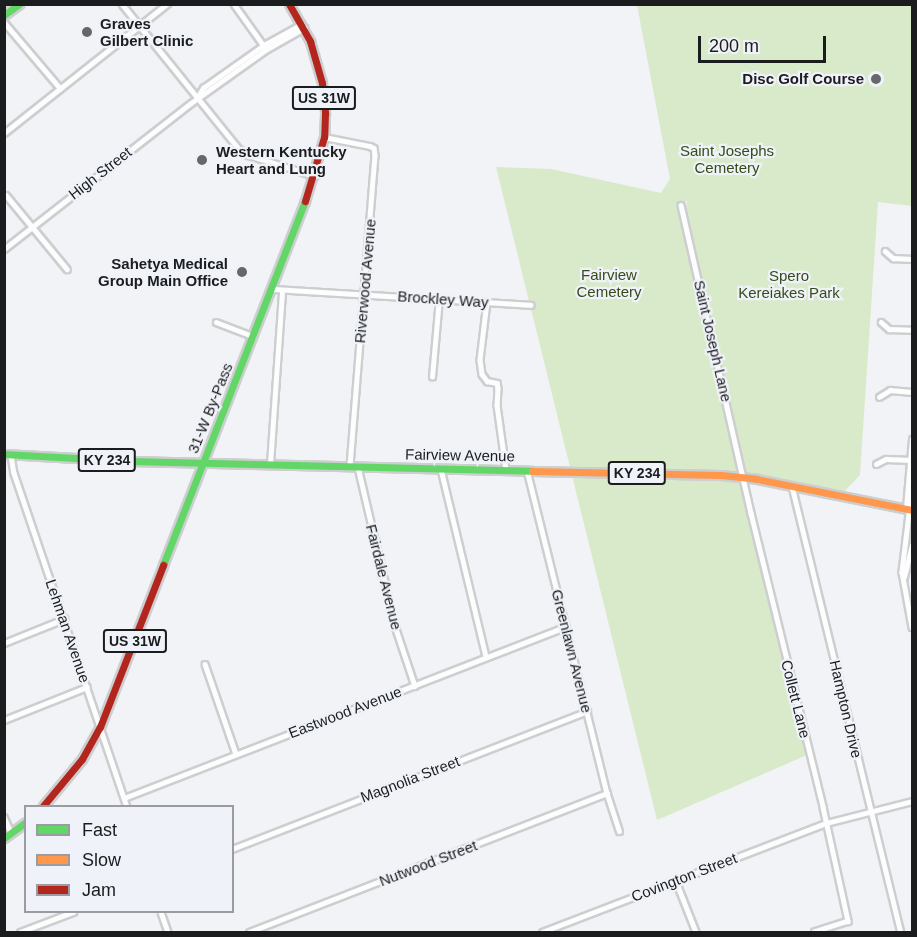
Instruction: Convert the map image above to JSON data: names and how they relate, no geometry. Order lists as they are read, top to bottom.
{
  "streets": {
    "main road": [
      "US 31W",
      "31-W By-Pass",
      "Fairview Avenue",
      "KY 234"
    ],
    "street": [
      "High Street",
      "Riverwood Avenue",
      "Brockley Way",
      "Saint Joseph Lane",
      "Fairdale Avenue",
      "Lehman Avenue",
      "Greenlawn Avenue",
      "Collett Lane",
      "Hampton Drive",
      "Eastwood Avenue",
      "Magnolia Street",
      "Nutwood Street",
      "Covington Street"
    ]
  },
  "crossings": [
    ["High Street", "31-W By-Pass"],
    ["Riverwood Avenue", "Brockley Way"],
    ["Riverwood Avenue", "31-W By-Pass"],
    ["Riverwood Avenue", "Fairview Avenue"],
    ["Brockley Way", "31-W By-Pass"],
    ["Saint Joseph Lane", "Fairview Avenue"],
    ["Saint Joseph Lane", "Collett Lane"],
    ["31-W By-Pass", "Fairview Avenue"],
    ["31-W By-Pass", "Lehman Avenue"],
    ["Fairview Avenue", "Fairdale Avenue"],
    ["Fairview Avenue", "Lehman Avenue"],
    ["Fairview Avenue", "Greenlawn Avenue"],
    ["Fairview Avenue", "Collett Lane"],
    ["Fairview Avenue", "Hampton Drive"],
    ["Fairdale Avenue", "Eastwood Avenue"],
    ["Lehman Avenue", "Eastwood Avenue"],
    ["Greenlawn Avenue", "Eastwood Avenue"],
    ["Greenlawn Avenue", "Magnolia Street"],
    ["Greenlawn Avenue", "Nutwood Street"],
    ["Collett Lane", "Covington Street"],
    ["Hampton Drive", "Covington Street"]
  ],
  "parks": ["Saint Josephs Cemetery", "Fairview Cemetery", "Spero Kereiakes Park"],
  "places": [
    "Graves Gilbert Clinic",
    "Disc Golf Course",
    "Western Kentucky Heart and Lung",
    "Sahetya Medical Group Main Office"
  ],
  "legend": ["Fast", "Slow", "Jam"],
  "scale_bar": "200 m"
}
